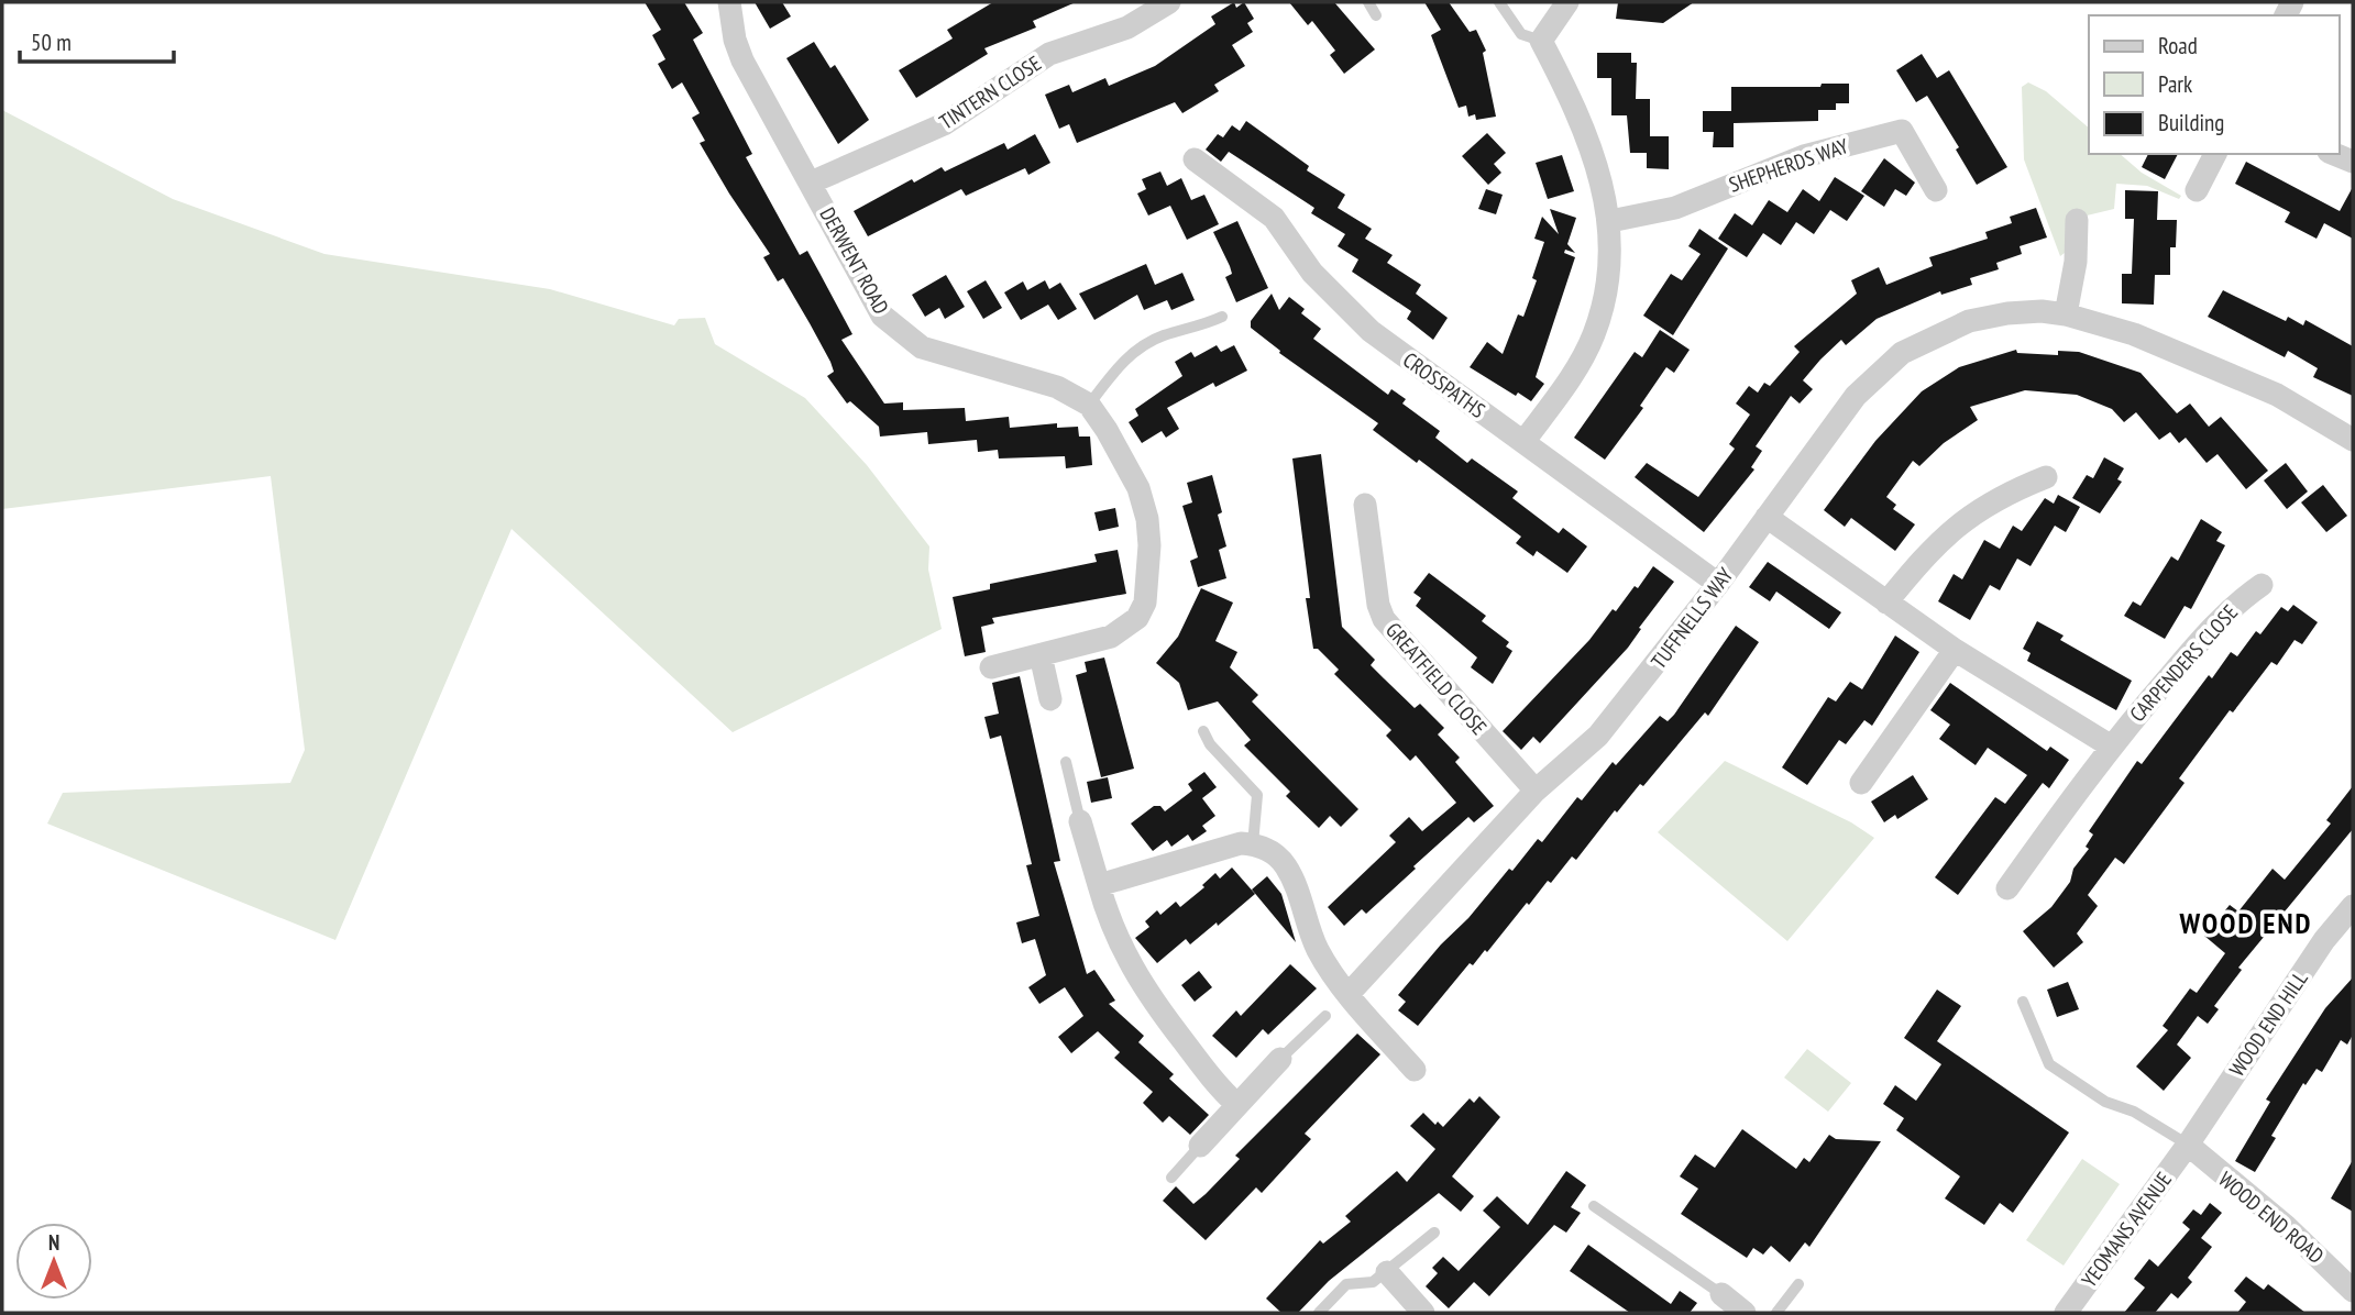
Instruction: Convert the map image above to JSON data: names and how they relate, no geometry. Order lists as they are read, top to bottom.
{
  "streets": {
    "street": [
      "TINTERN CLOSE",
      "SHEPHERDS WAY",
      "DERWENT ROAD",
      "CROSSPATHS",
      "TUFFNELLS WAY",
      "CARPENDERS CLOSE",
      "GREATFIELD CLOSE",
      "WOOD END HILL",
      "WOOD END ROAD",
      "YEOMANS AVENUE"
    ]
  },
  "crossings": [
    ["TINTERN CLOSE", "DERWENT ROAD"],
    ["CROSSPATHS", "TUFFNELLS WAY"],
    ["TUFFNELLS WAY", "GREATFIELD CLOSE"],
    ["WOOD END HILL", "WOOD END ROAD"],
    ["WOOD END HILL", "YEOMANS AVENUE"],
    ["WOOD END ROAD", "YEOMANS AVENUE"]
  ],
  "districts": ["WOOD END"],
  "legend": ["Road", "Park", "Building"],
  "scale_bar": "50 m",
  "north": "top"
}
